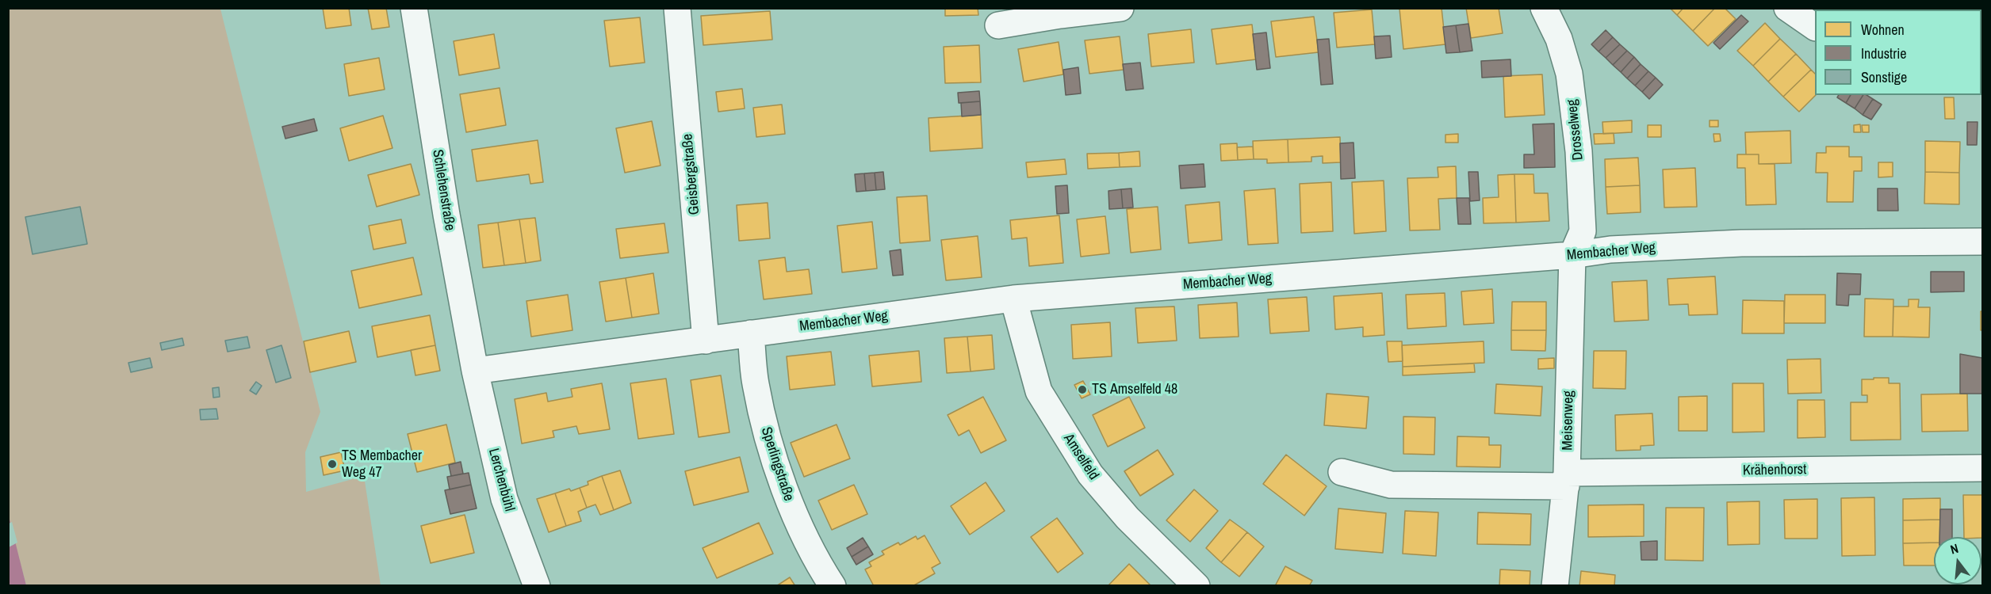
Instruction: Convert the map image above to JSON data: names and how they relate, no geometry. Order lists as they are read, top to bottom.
{
  "streets": {
    "street": [
      "Drosselweg",
      "Geisbergstraße",
      "Schlehenstraße",
      "Membacher Weg",
      "Meisenweg",
      "Amselfeld",
      "Sperlingstraße",
      "Krähenhorst",
      "Lerchenbühl"
    ]
  },
  "crossings": [
    ["Drosselweg", "Membacher Weg"],
    ["Drosselweg", "Meisenweg"],
    ["Geisbergstraße", "Membacher Weg"],
    ["Schlehenstraße", "Membacher Weg"],
    ["Schlehenstraße", "Lerchenbühl"],
    ["Membacher Weg", "Meisenweg"],
    ["Membacher Weg", "Amselfeld"],
    ["Membacher Weg", "Sperlingstraße"],
    ["Membacher Weg", "Lerchenbühl"],
    ["Meisenweg", "Krähenhorst"]
  ],
  "places": ["TS Amselfeld 48", "TS Membacher Weg 47"],
  "legend": ["Wohnen", "Industrie", "Sonstige"],
  "north": "top"
}
